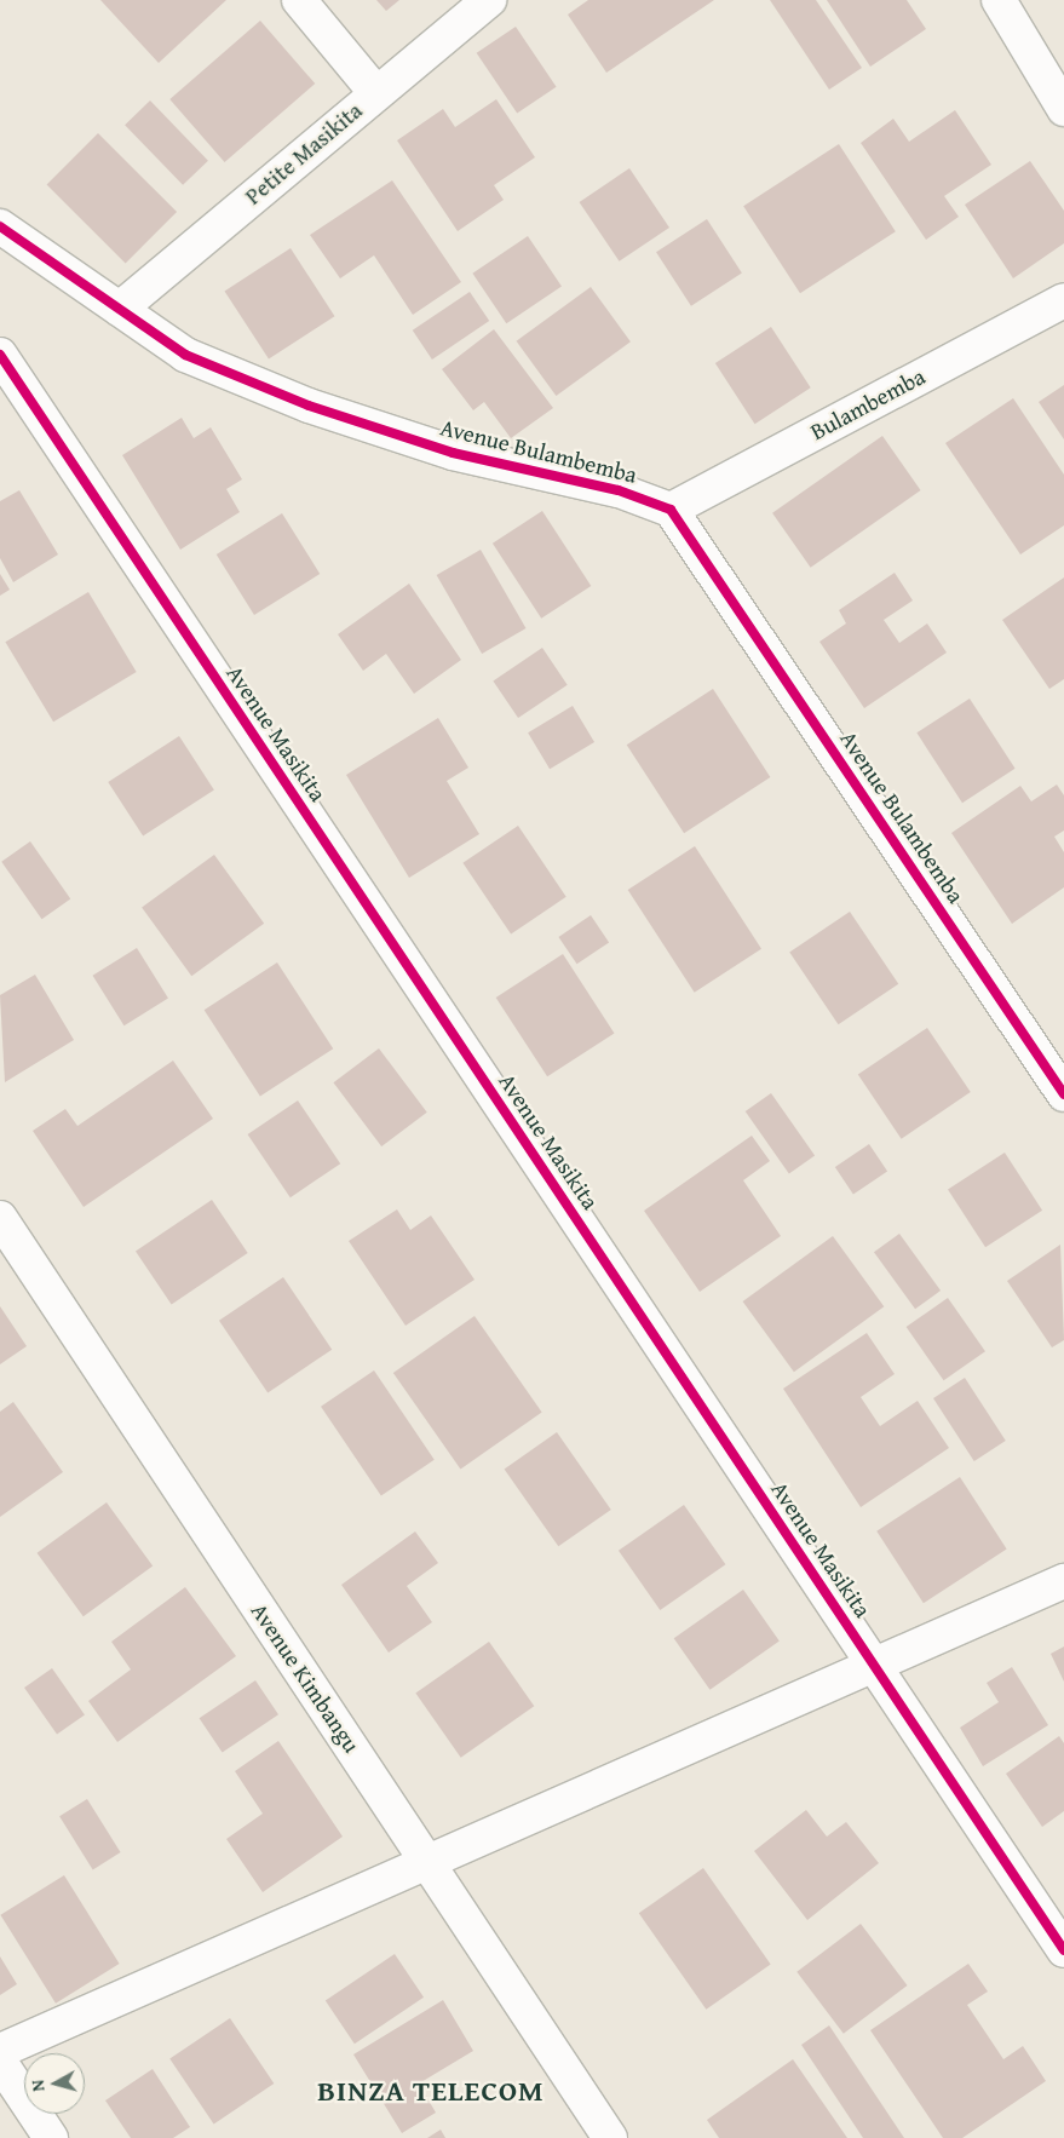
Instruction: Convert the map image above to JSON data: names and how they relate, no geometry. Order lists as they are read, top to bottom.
{
  "streets": {
    "street": [
      "Petite Masikita",
      "Bulambemba",
      "Avenue Bulambemba",
      "Avenue Masikita",
      "Avenue Kimbangu"
    ]
  },
  "crossings": [
    ["Petite Masikita", "Avenue Bulambemba"],
    ["Bulambemba", "Avenue Bulambemba"]
  ],
  "districts": ["BINZA TELECOM"],
  "north": "left"
}
